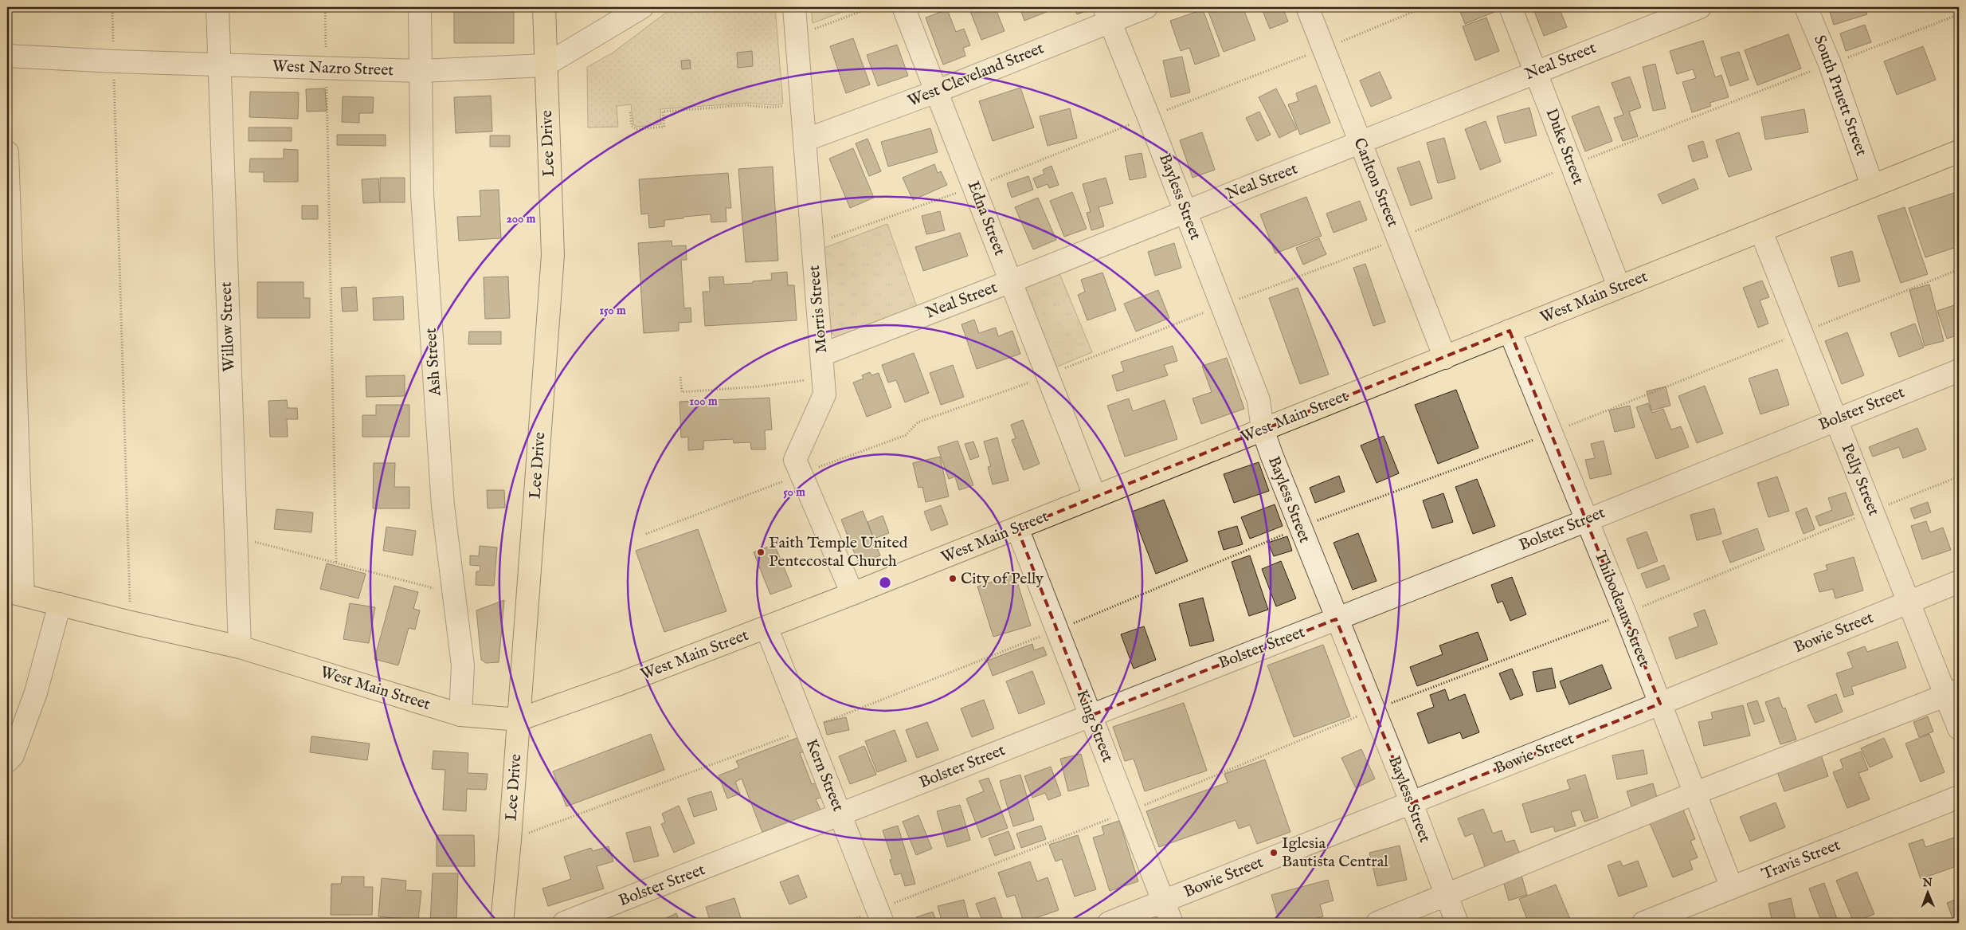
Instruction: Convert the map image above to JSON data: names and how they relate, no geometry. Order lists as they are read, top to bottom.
{
  "streets": {
    "main road": ["Lee Drive", "West Main Street"],
    "street": [
      "Neal Street",
      "West Nazro Street",
      "West Cleveland Street",
      "South Pruett Street",
      "Duke Street",
      "Carlton Street",
      "Bayless Street",
      "Edna Street",
      "Morris Street",
      "Willow Street",
      "Ash Street",
      "Bolster Street",
      "Pelly Street",
      "Thibodeaux Street",
      "Bowie Street",
      "King Street",
      "Kern Street",
      "Travis Street"
    ]
  },
  "crossings": [
    ["Neal Street", "Duke Street"],
    ["Neal Street", "Carlton Street"],
    ["Neal Street", "Bayless Street"],
    ["Neal Street", "Edna Street"],
    ["Neal Street", "Morris Street"],
    ["West Nazro Street", "Lee Drive"],
    ["West Nazro Street", "Willow Street"],
    ["West Nazro Street", "Ash Street"],
    ["West Cleveland Street", "Bayless Street"],
    ["West Cleveland Street", "Edna Street"],
    ["West Cleveland Street", "Morris Street"],
    ["South Pruett Street", "West Main Street"],
    ["Lee Drive", "West Main Street"],
    ["Duke Street", "West Main Street"],
    ["Carlton Street", "West Main Street"],
    ["Bayless Street", "West Main Street"],
    ["Bayless Street", "Bolster Street"],
    ["Bayless Street", "Bowie Street"],
    ["Edna Street", "West Main Street"],
    ["West Main Street", "Morris Street"],
    ["West Main Street", "Willow Street"],
    ["West Main Street", "Ash Street"],
    ["West Main Street", "Pelly Street"],
    ["West Main Street", "Thibodeaux Street"],
    ["West Main Street", "King Street"],
    ["West Main Street", "Kern Street"],
    ["Bolster Street", "Pelly Street"],
    ["Bolster Street", "Thibodeaux Street"],
    ["Bolster Street", "King Street"],
    ["Bolster Street", "Kern Street"],
    ["Pelly Street", "Bowie Street"],
    ["Thibodeaux Street", "Bowie Street"],
    ["Thibodeaux Street", "Travis Street"],
    ["Bowie Street", "King Street"]
  ],
  "places": ["Faith Temple United Pentecostal Church", "City of Pelly", "Iglesia Bautista Central"],
  "north": "top",
  "rings": [
    "200 m",
    "150 m",
    "100 m",
    "50 m"
  ]
}
